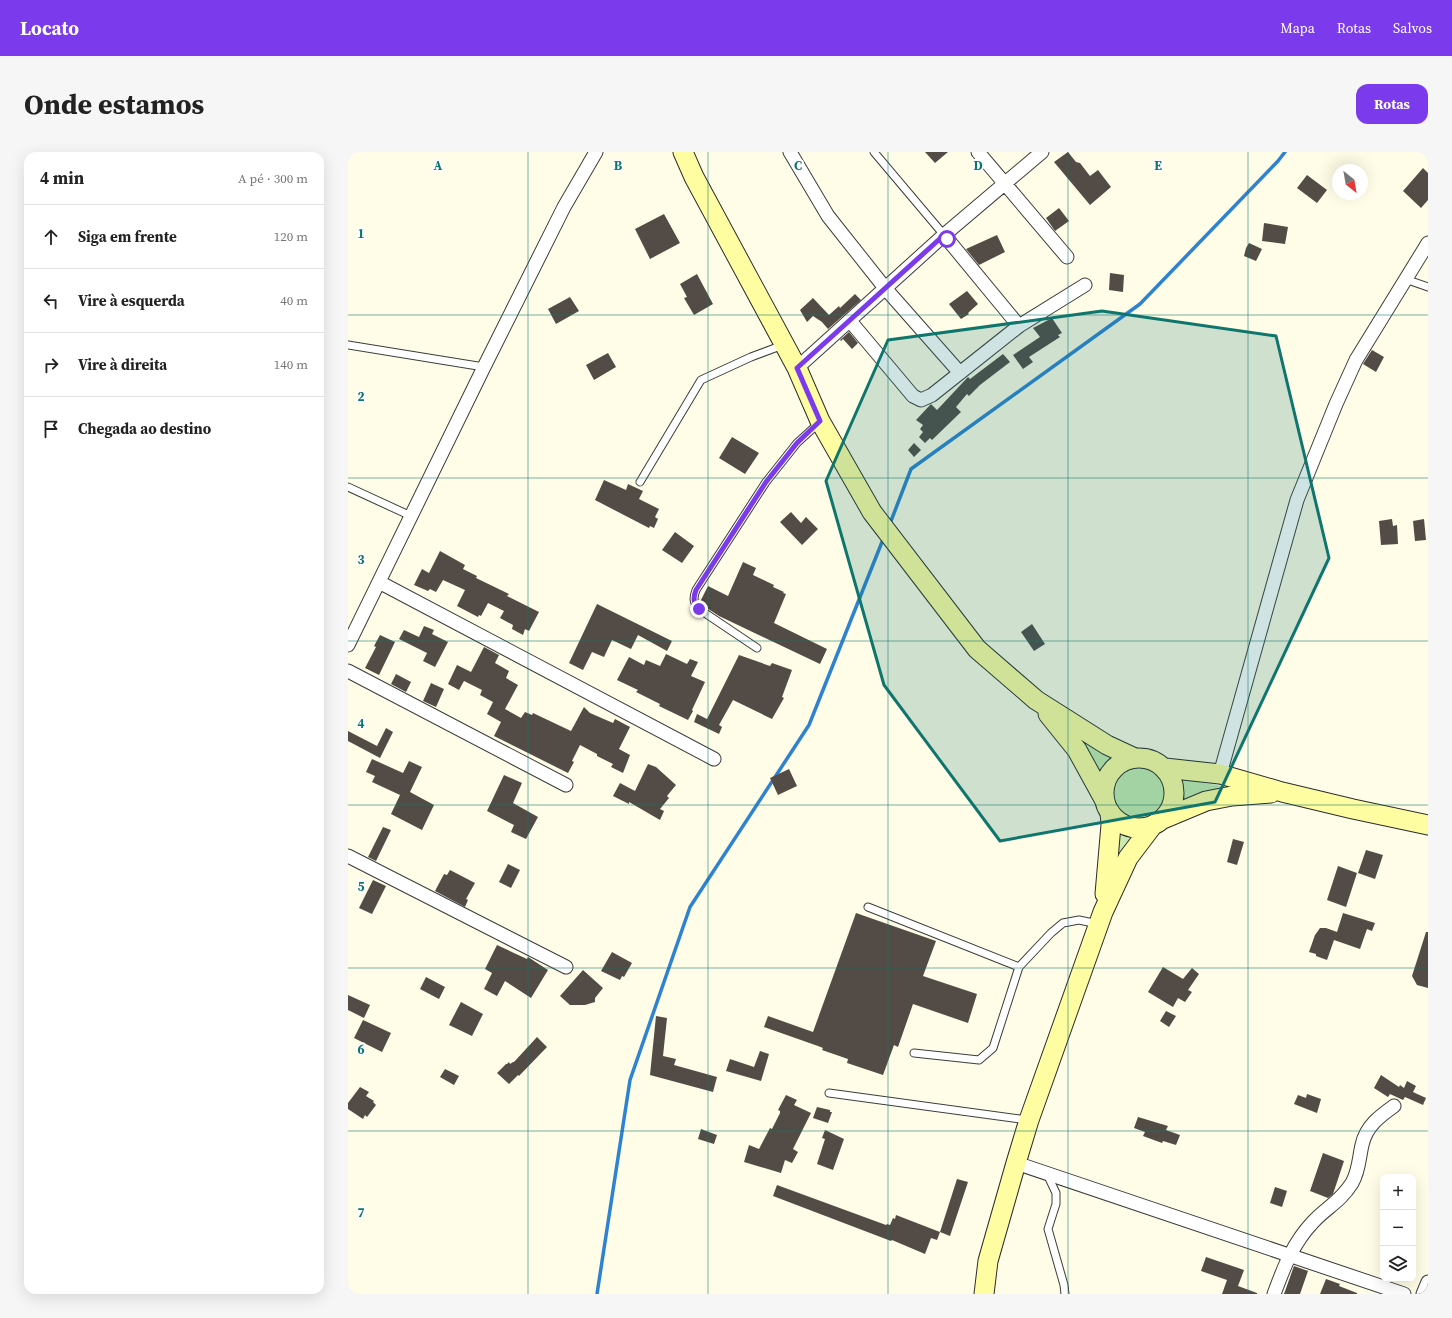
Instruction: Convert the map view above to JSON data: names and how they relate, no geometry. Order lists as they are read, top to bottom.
{
  "north": "bottom right",
  "page": {
    "header": "Locato",
    "nav": ["Mapa", "Rotas", "Salvos"],
    "buttons": "Rotas",
    "title": "Onde estamos",
    "heading": ["4 min", "A pé · 300 m"],
    "list": [
      ["Siga em frente", "120 m"],
      ["Vire à esquerda", "40 m"],
      ["Vire à direita", "140 m"],
      "Chegada ao destino"
    ],
    "map_buttons": ["+", "−"]
  },
  "grid": {
    "columns": [
      "A",
      "B",
      "C",
      "D",
      "E"
    ],
    "rows": [
      "1",
      "2",
      "3",
      "4",
      "5",
      "6",
      "7"
    ]
  }
}
